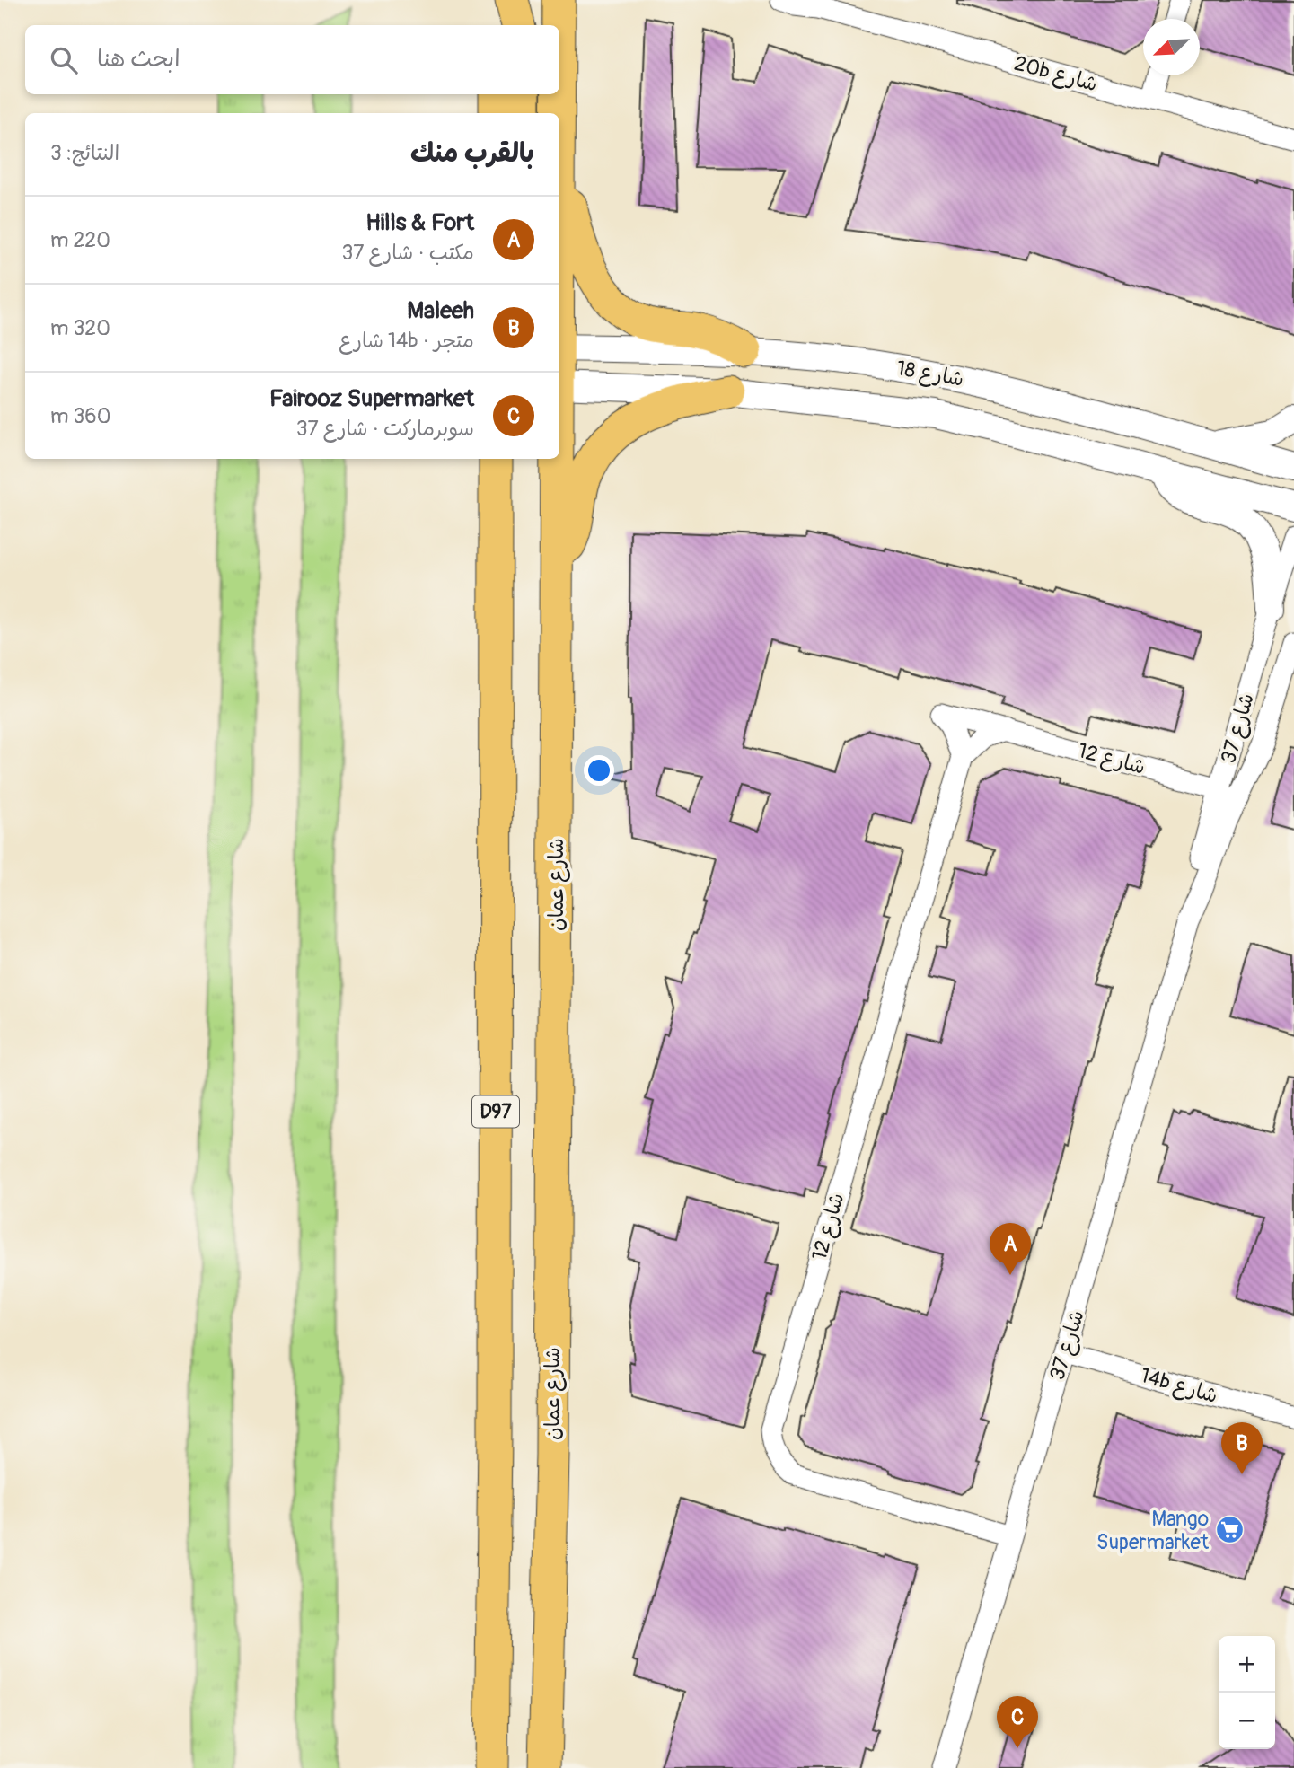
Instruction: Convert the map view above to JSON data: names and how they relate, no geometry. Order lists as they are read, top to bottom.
{
  "streets": {
    "main road": ["شارع عمان", "D97"],
    "street": [
      "20b شارع",
      "شارع 18",
      "شارع 37",
      "شارع 12",
      "14b شارع"
    ]
  },
  "crossings": [
    ["شارع 37", "شارع 12"],
    ["شارع 37", "14b شارع"]
  ],
  "places": {
    "supermarket": ["Mango Supermarket"]
  },
  "north": "bottom left",
  "page": {
    "search": "ابحث هنا",
    "heading": ["بالقرب منك", "النتائج: 3"],
    "list": [
      {
        "mark": "A",
        "name": "Hills & Fort",
        "note": "مكتب · شارع 37",
        "value": "220 m"
      },
      {
        "mark": "B",
        "name": "Maleeh",
        "note": "متجر · 14b شارع",
        "value": "320 m"
      },
      {
        "mark": "C",
        "name": "Fairooz Supermarket",
        "note": "سوبرماركت · شارع 37",
        "value": "360 m"
      }
    ],
    "pins": ["A", "B", "C"],
    "map_buttons": ["+", "−"]
  }
}
